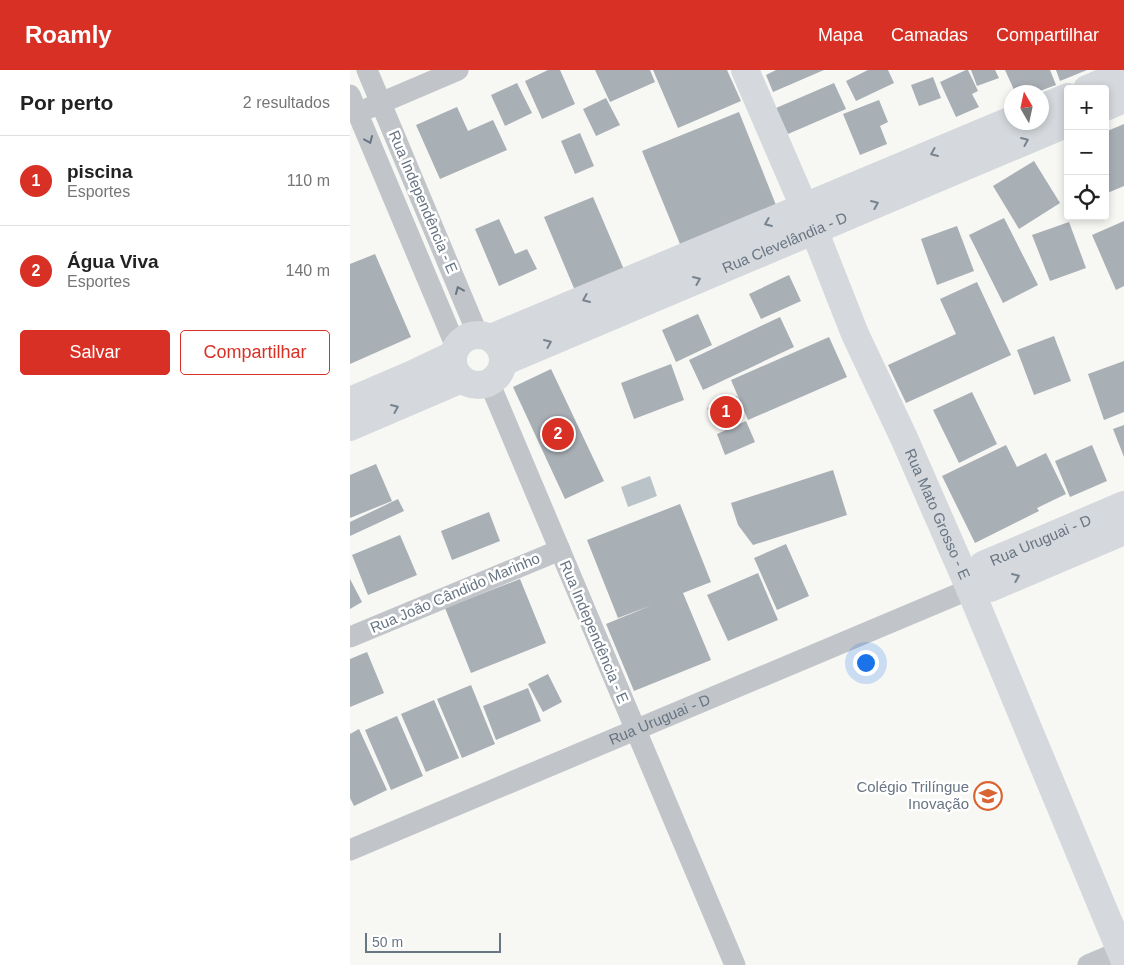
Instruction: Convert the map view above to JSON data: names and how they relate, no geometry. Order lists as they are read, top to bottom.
{
  "streets": {
    "street": [
      "Rua Independência - E",
      "Rua Clevelândia - D",
      "Rua Mato Grosso - E",
      "Rua Uruguai - D",
      "Rua João Cândido Marinho"
    ]
  },
  "crossings": [
    ["Rua Independência - E", "Rua Clevelândia - D"],
    ["Rua Independência - E", "Rua Uruguai - D"],
    ["Rua Independência - E", "Rua João Cândido Marinho"],
    ["Rua Clevelândia - D", "Rua Mato Grosso - E"],
    ["Rua Mato Grosso - E", "Rua Uruguai - D"]
  ],
  "places": {
    "school or university": ["Colégio Trilíngue Inovação"]
  },
  "scale_bar": "50 m",
  "north": "top",
  "page": {
    "header": "Roamly",
    "nav": ["Mapa", "Camadas", "Compartilhar"],
    "heading": ["Por perto", "2 resultados"],
    "map_buttons": ["+", "−"],
    "list": [
      {
        "mark": "1",
        "name": "piscina",
        "note": "Esportes",
        "value": "110 m"
      },
      {
        "mark": "2",
        "name": "Água Viva",
        "note": "Esportes",
        "value": "140 m"
      }
    ],
    "buttons": ["Salvar", "Compartilhar"],
    "pins": ["1", "2"],
    "scale": "50 m"
  }
}
